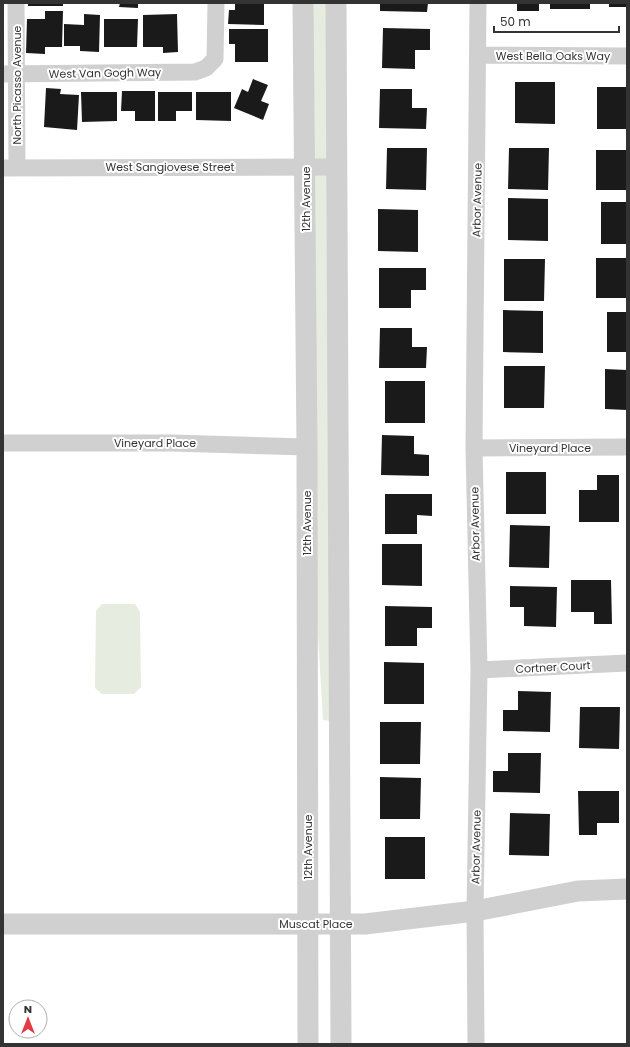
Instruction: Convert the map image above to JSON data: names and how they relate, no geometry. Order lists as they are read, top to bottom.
{
  "streets": {
    "street": [
      "West Bella Oaks Way",
      "West Van Gogh Way",
      "North Picasso Avenue",
      "West Sangiovese Street",
      "12th Avenue",
      "Arbor Avenue",
      "Vineyard Place",
      "Cortner Court",
      "Muscat Place"
    ]
  },
  "crossings": [
    ["West Bella Oaks Way", "Arbor Avenue"],
    ["West Van Gogh Way", "North Picasso Avenue"],
    ["North Picasso Avenue", "West Sangiovese Street"],
    ["West Sangiovese Street", "12th Avenue"],
    ["12th Avenue", "Vineyard Place"],
    ["12th Avenue", "Muscat Place"],
    ["Arbor Avenue", "Vineyard Place"],
    ["Arbor Avenue", "Cortner Court"],
    ["Arbor Avenue", "Muscat Place"]
  ],
  "scale_bar": "50 m",
  "north": "top"
}
